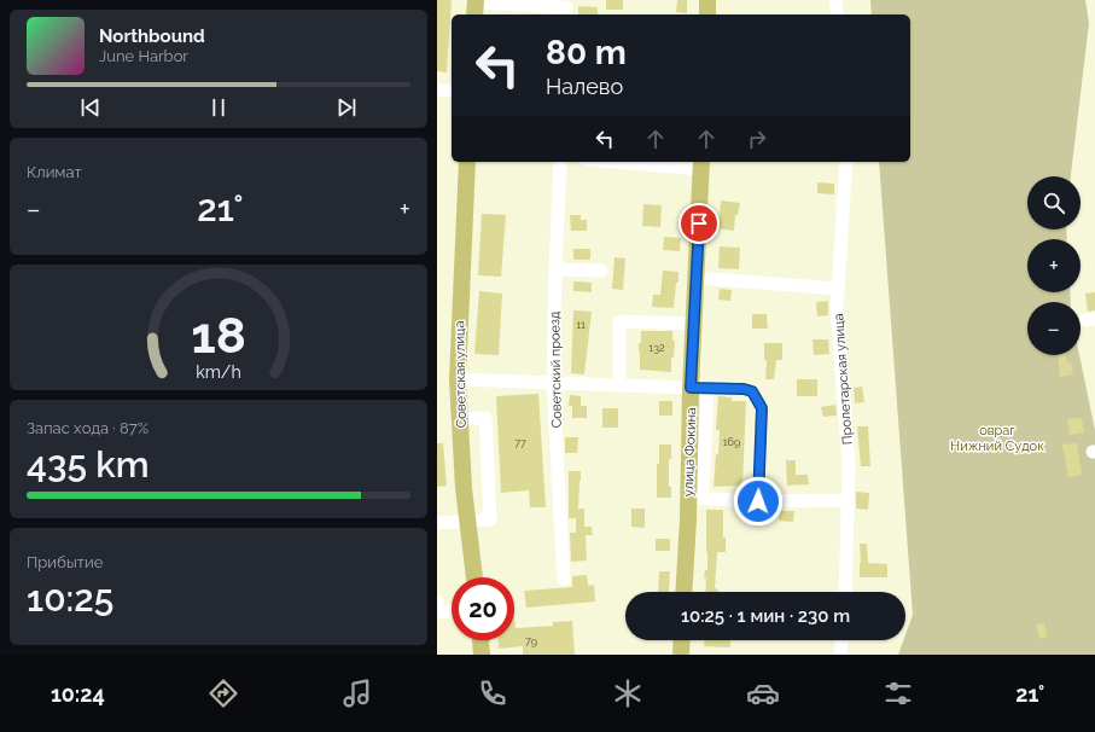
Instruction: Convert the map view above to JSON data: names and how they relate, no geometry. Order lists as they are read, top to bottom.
{
  "streets": {
    "main road": ["Советская улица", "улица Фокина"],
    "street": ["Советский проезд", "Пролетарская улица"]
  },
  "parks": ["овраг Нижний Судок"],
  "house_numbers": [
    "11",
    "132",
    "169",
    "77",
    "79"
  ],
  "page": {
    "turn": ["80 m", "Налево"],
    "song": ["Northbound", "June Harbor"],
    "tile": [
      "Климат",
      ["Запас хода · 87%", "435 km"],
      ["Прибытие", "10:25"]
    ],
    "map_buttons": ["+", "−"],
    "heat": ["−", "21°", "+"],
    "limit": "20",
    "trip": "10:25 · 1 мин · 230 m",
    "tabs": ["10:24", "21°"],
    "gauge": ["18", "km/h"]
  }
}
